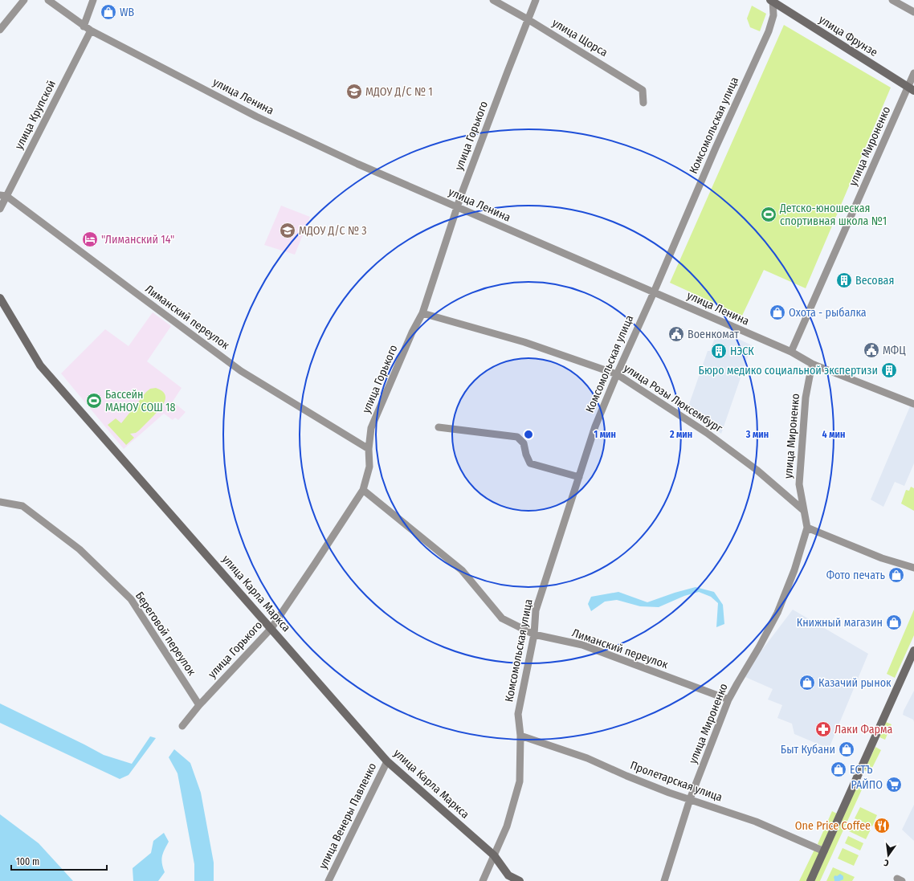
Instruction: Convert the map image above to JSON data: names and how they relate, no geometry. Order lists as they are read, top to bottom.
{
  "streets": {
    "main road": ["улица Фрунзе", "улица Карла Маркса"],
    "street": [
      "улица Щорса",
      "улица Ленина",
      "улица Крупской",
      "Комсомольская улица",
      "улица Горького",
      "улица Мироненко",
      "Лиманский переулок",
      "улица Розы Люксембург",
      "Береговой переулок",
      "Пролетарская улица",
      "улица Венеры Павленко"
    ]
  },
  "crossings": [
    ["улица Фрунзе", "Комсомольская улица"],
    ["улица Фрунзе", "улица Мироненко"],
    ["улица Щорса", "улица Горького"],
    ["улица Ленина", "улица Крупской"],
    ["улица Ленина", "Комсомольская улица"],
    ["улица Ленина", "улица Горького"],
    ["улица Ленина", "улица Мироненко"],
    ["улица Крупской", "Лиманский переулок"],
    ["Комсомольская улица", "Лиманский переулок"],
    ["Комсомольская улица", "улица Розы Люксембург"],
    ["Комсомольская улица", "улица Карла Маркса"],
    ["Комсомольская улица", "Пролетарская улица"],
    ["улица Горького", "Лиманский переулок"],
    ["улица Горького", "улица Розы Люксембург"],
    ["улица Горького", "улица Карла Маркса"],
    ["улица Горького", "Береговой переулок"],
    ["улица Мироненко", "Лиманский переулок"],
    ["улица Мироненко", "улица Розы Люксембург"],
    ["улица Мироненко", "Пролетарская улица"],
    ["улица Карла Маркса", "улица Венеры Павленко"]
  ],
  "places": {
    "shop": [
      "WB",
      "Охота - рыбалка",
      "Фото печать",
      "Книжный магазин",
      "Казачий рынок",
      "Быт Кубани",
      "ЕСТЪ"
    ],
    "school or university": ["МДОУ Д/С № 1", "МДОУ Д/С № 3"],
    "sports": ["Детско-юношеская спортивная школа №1", "Бассейн МАНОУ СОШ 18"],
    "hotel": ["\"Лиманский 14\""],
    "building": ["Весовая", "НЭСК", "Бюро медико социальной экспертизи"],
    "public building": ["Военкомат", "МФЦ"],
    "pharmacy": ["Лаки Фарма"],
    "supermarket": ["РАЙПО"],
    "restaurant": ["One Price Coffee"]
  },
  "scale_bar": "100 m",
  "north": "bottom",
  "rings": [
    "1 мин",
    "2 мин",
    "3 мин",
    "4 мин"
  ]
}
